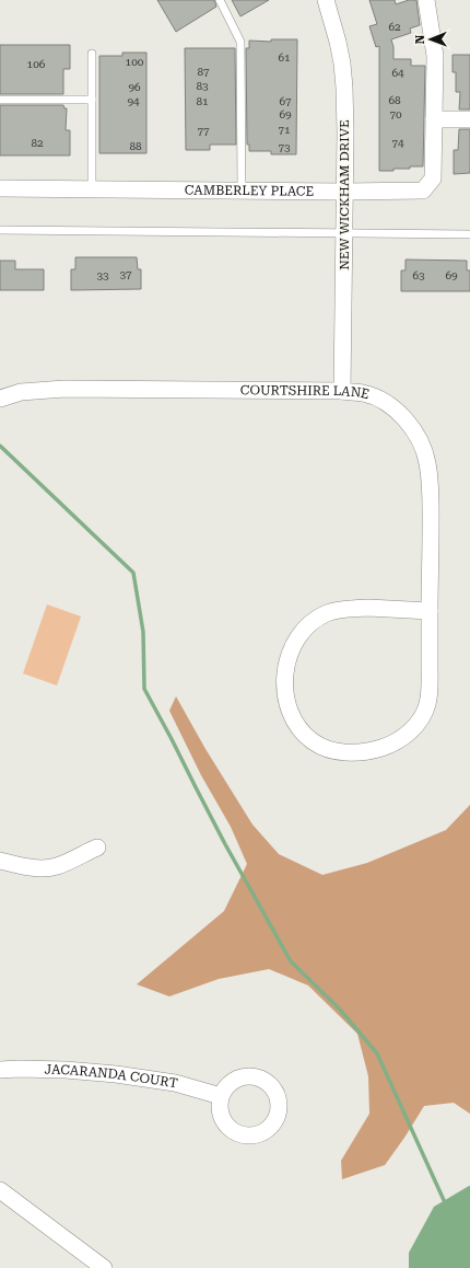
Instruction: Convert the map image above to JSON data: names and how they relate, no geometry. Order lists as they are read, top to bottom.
{
  "streets": {
    "street": [
      "CAMBERLEY PLACE",
      "NEW WICKHAM DRIVE",
      "COURTSHIRE LANE",
      "JACARANDA COURT"
    ]
  },
  "crossings": [
    ["CAMBERLEY PLACE", "NEW WICKHAM DRIVE"],
    ["NEW WICKHAM DRIVE", "COURTSHIRE LANE"]
  ],
  "house_numbers": [
    "62",
    "61",
    "100",
    "106",
    "87",
    "64",
    "83",
    "96",
    "68",
    "94",
    "81",
    "67",
    "69",
    "70",
    "71",
    "77",
    "82",
    "74",
    "88",
    "73",
    "37",
    "33",
    "63",
    "69"
  ],
  "north": "left"
}
